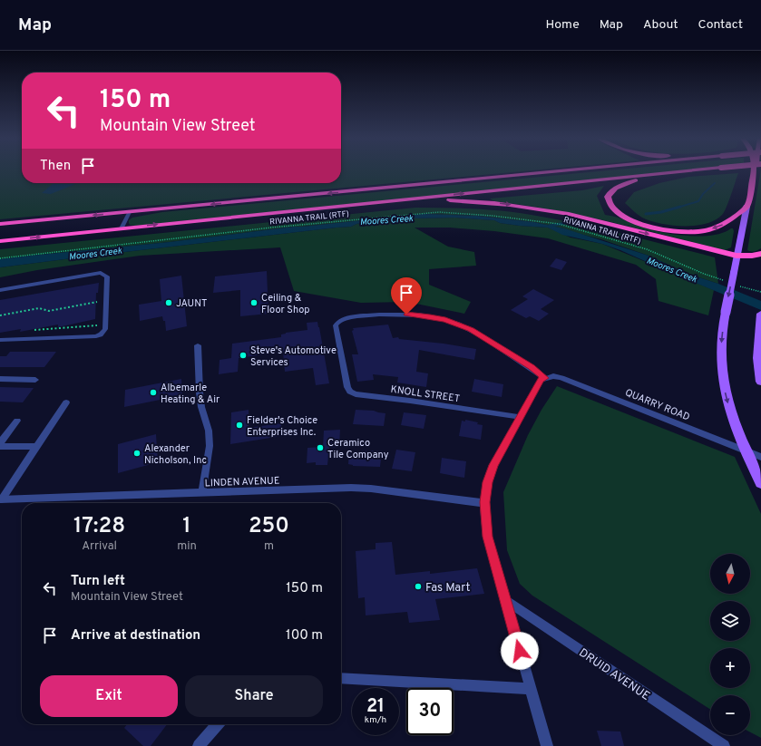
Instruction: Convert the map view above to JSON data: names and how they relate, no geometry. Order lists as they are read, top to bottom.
{
  "streets": {
    "street": [
      "KNOLL STREET",
      "QUARRY ROAD",
      "LINDEN AVENUE",
      "DRUID AVENUE"
    ],
    "path": ["RIVANNA TRAIL (RTF)"]
  },
  "crossings": [
    ["KNOLL STREET", "QUARRY ROAD"]
  ],
  "water": ["Moores Creek"],
  "places": [
    "JAUNT",
    "Ceiling & Floor Shop",
    "Steve's Automotive Services",
    "Albemarle Heating & Air",
    "Fielder's Choice Enterprises Inc.",
    "Ceramico Tile Company",
    "Alexander Nicholson, Inc",
    "Fas Mart"
  ],
  "north": "bottom",
  "page": {
    "header": "Map",
    "nav": [
      "Home",
      "Map",
      "About",
      "Contact"
    ],
    "turn": ["150 m", "Mountain View Street"],
    "then": "Then",
    "eta": [
      "17:28",
      "Arrival",
      "1",
      "min",
      "250",
      "m"
    ],
    "map_buttons": ["+", "−"],
    "list": [
      {
        "name": "Turn left",
        "note": "Mountain View Street",
        "value": "150 m"
      },
      {
        "name": "Arrive at destination",
        "value": "100 m"
      }
    ],
    "buttons": ["Exit", "Share"],
    "speed": "21 km/h",
    "limit": "30"
  }
}
